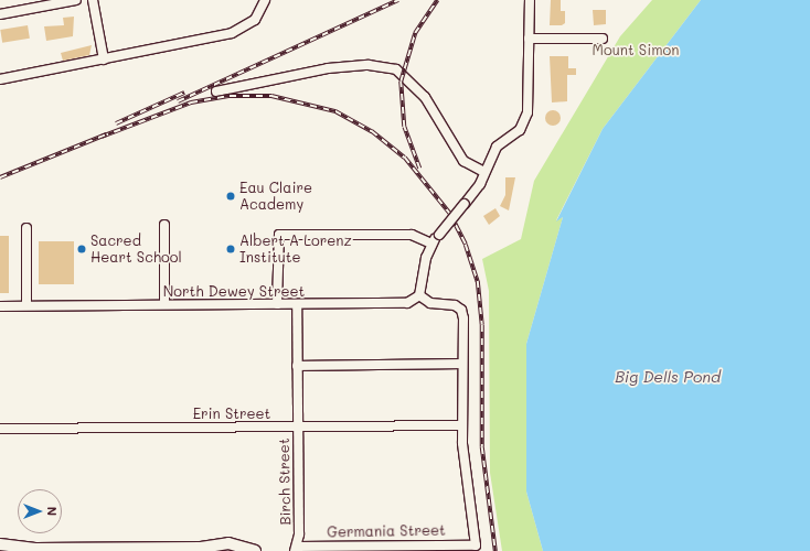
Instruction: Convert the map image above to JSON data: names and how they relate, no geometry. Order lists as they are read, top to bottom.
{
  "streets": {
    "street": [
      "North Dewey Street",
      "Erin Street",
      "Birch Street",
      "Germania Street"
    ]
  },
  "crossings": [
    ["North Dewey Street", "Birch Street"],
    ["Erin Street", "Birch Street"],
    ["Erin Street", "Germania Street"],
    ["Birch Street", "Germania Street"]
  ],
  "water": ["Big Dells Pond"],
  "parks": ["Mount Simon"],
  "places": ["Eau Claire Academy", "Sacred Heart School", "Albert A Lorenz Institute"],
  "north": "right"
}
